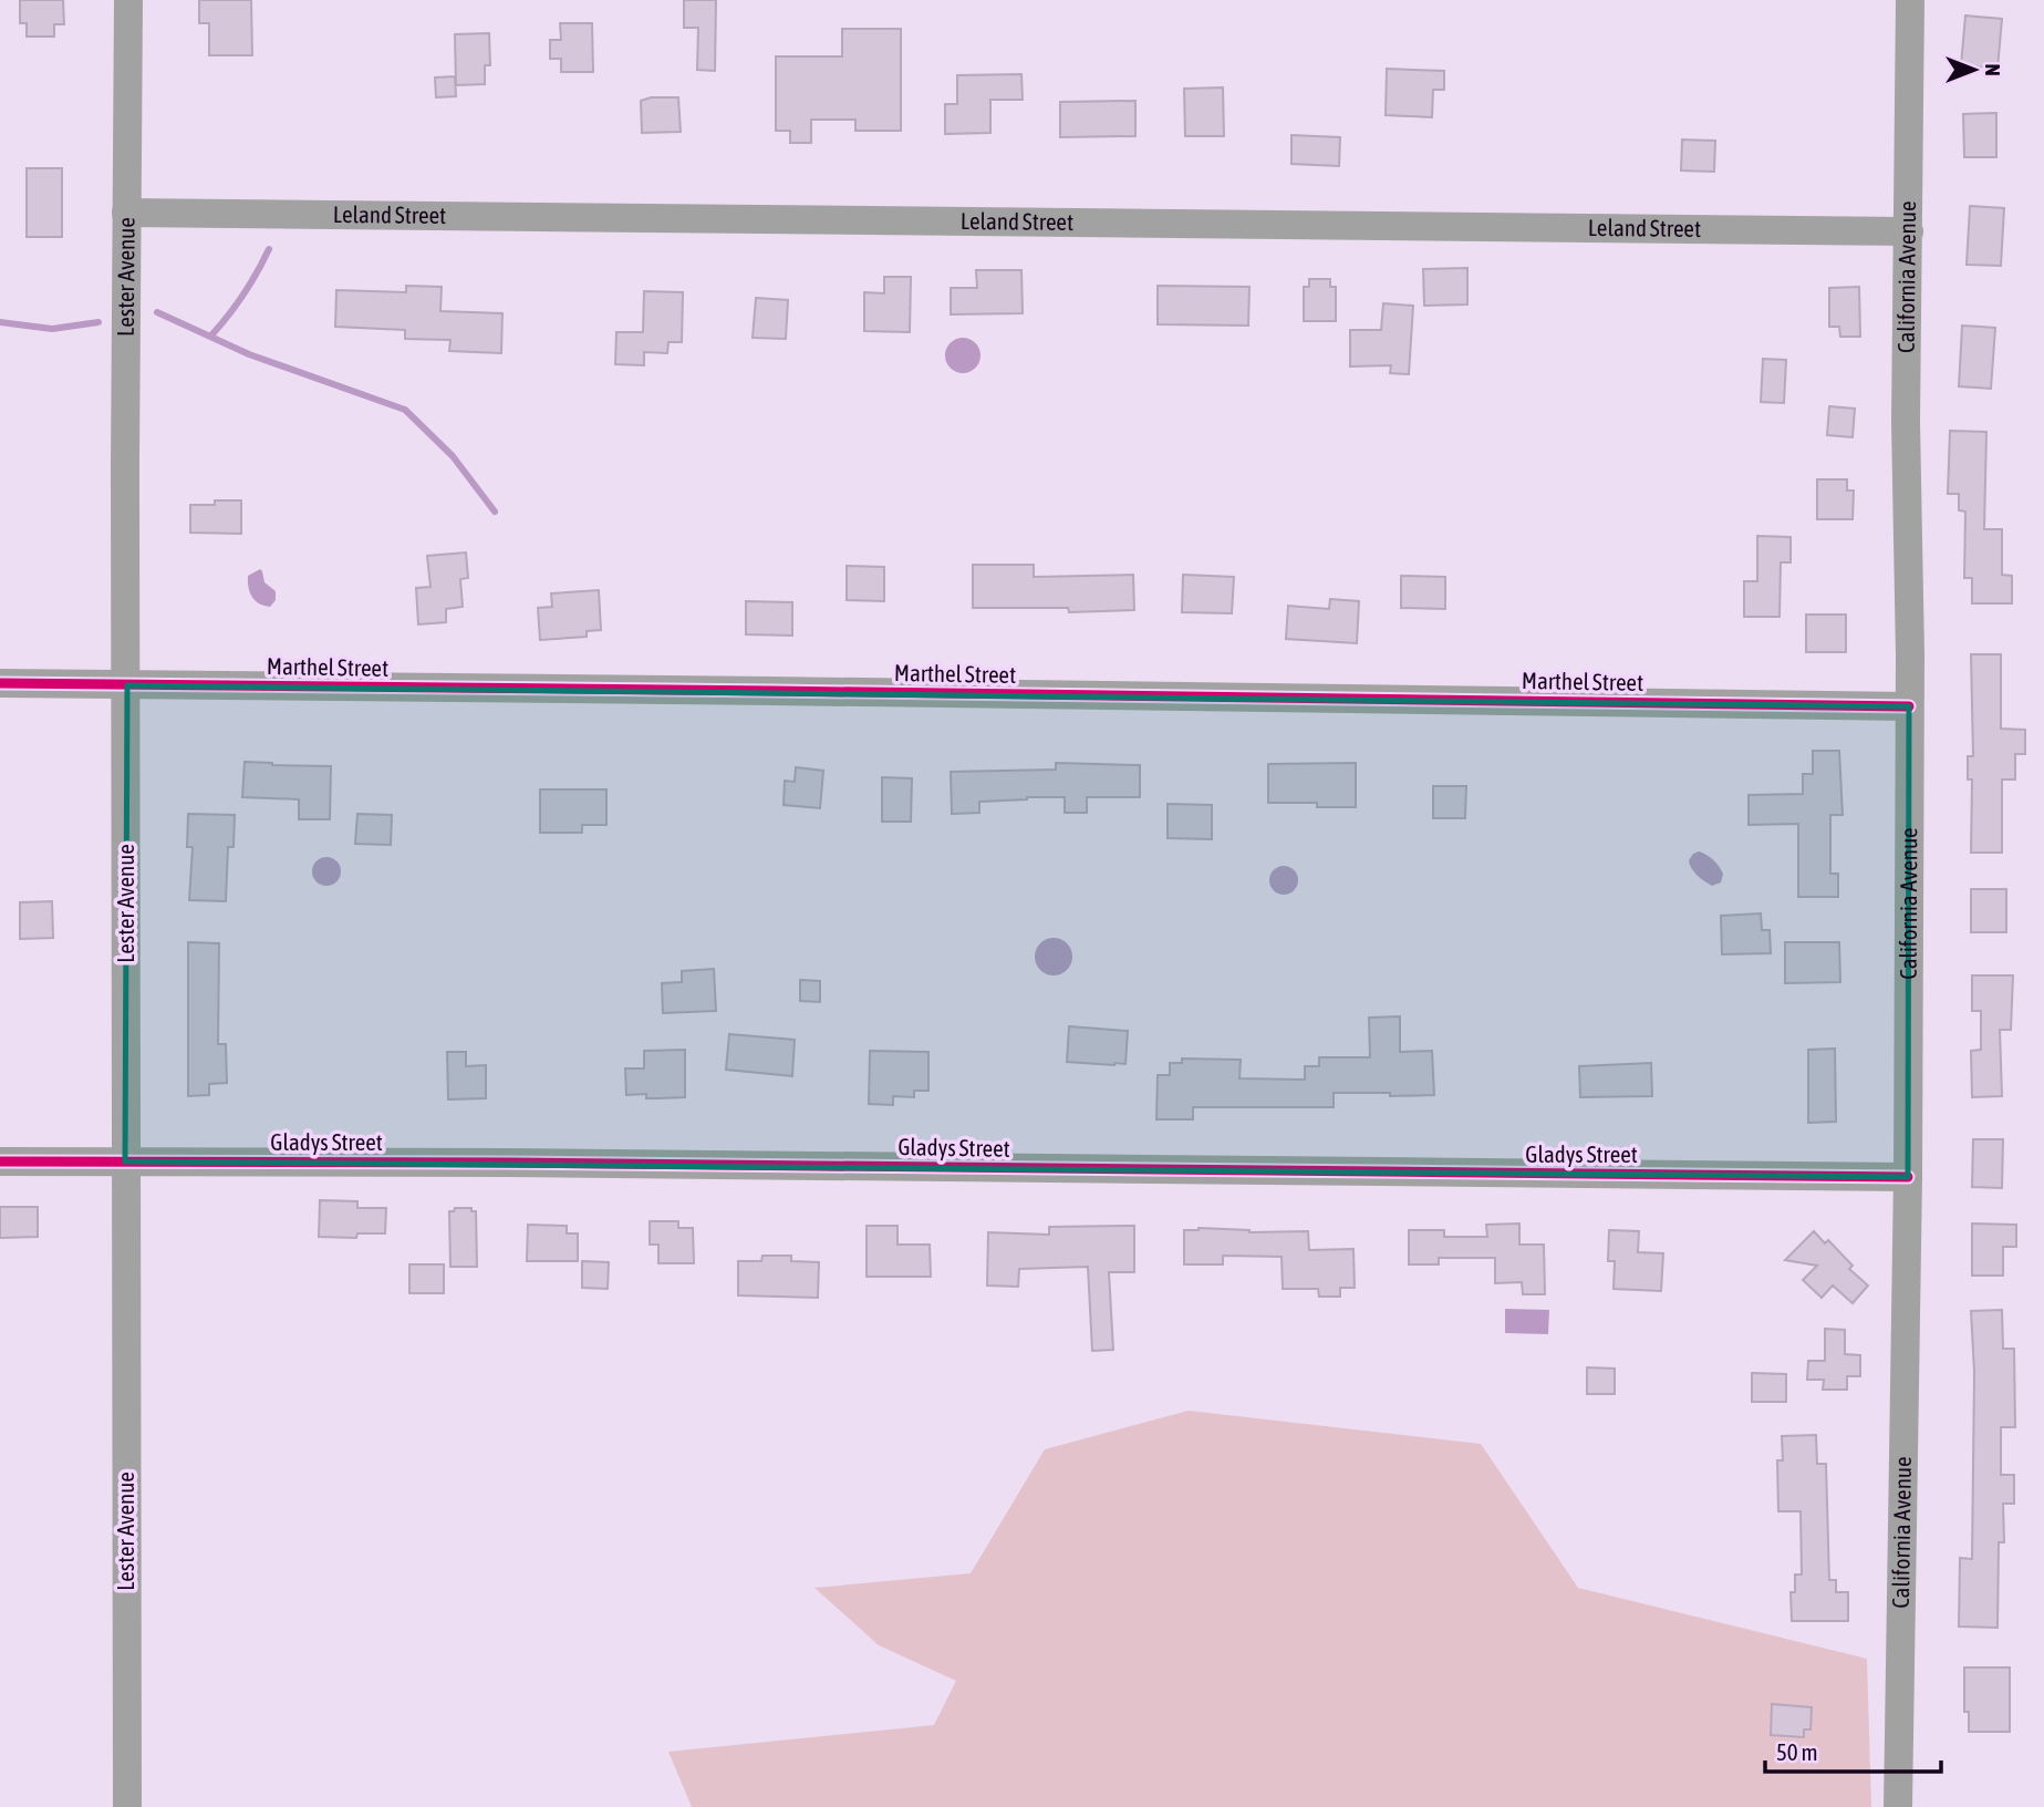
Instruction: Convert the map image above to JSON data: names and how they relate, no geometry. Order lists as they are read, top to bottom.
{
  "streets": {
    "street": [
      "Leland Street",
      "Lester Avenue",
      "California Avenue",
      "Marthel Street",
      "Gladys Street"
    ]
  },
  "crossings": [
    ["Leland Street", "Lester Avenue"],
    ["Leland Street", "California Avenue"],
    ["Lester Avenue", "Marthel Street"],
    ["Lester Avenue", "Gladys Street"],
    ["California Avenue", "Marthel Street"],
    ["California Avenue", "Gladys Street"]
  ],
  "scale_bar": "50 m",
  "north": "right"
}
